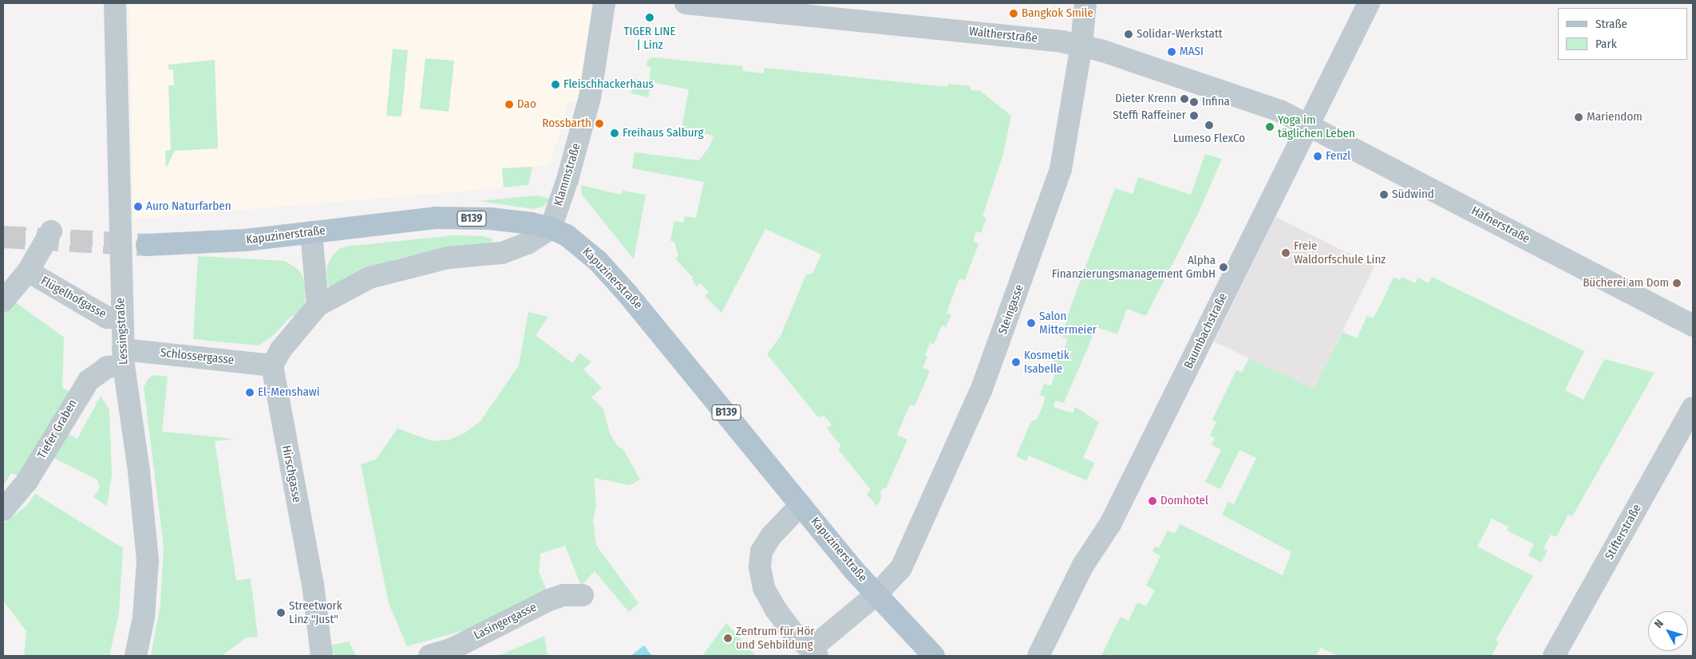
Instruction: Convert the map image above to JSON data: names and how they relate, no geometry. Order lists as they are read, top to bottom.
{
  "streets": {
    "main road": ["B139", "Kapuzinerstraße"],
    "street": [
      "Waltherstraße",
      "Klammstraße",
      "Hafnerstraße",
      "Flügelhofgasse",
      "Steingasse",
      "Lessingstraße",
      "Baumbachstraße",
      "Schlossergasse",
      "Tiefer Graben",
      "Hirschgasse",
      "Stifterstraße",
      "Lasingergasse"
    ]
  },
  "crossings": [
    ["Waltherstraße", "Hafnerstraße"],
    ["Waltherstraße", "Steingasse"],
    ["Waltherstraße", "Baumbachstraße"],
    ["Klammstraße", "Kapuzinerstraße"],
    ["Hafnerstraße", "Baumbachstraße"],
    ["Kapuzinerstraße", "Steingasse"],
    ["Flügelhofgasse", "Lessingstraße"],
    ["Lessingstraße", "Schlossergasse"],
    ["Lessingstraße", "Tiefer Graben"],
    ["Schlossergasse", "Tiefer Graben"],
    ["Schlossergasse", "Hirschgasse"]
  ],
  "places": [
    "Bangkok Smile",
    "TIGER LINE | Linz",
    "Solidar-Werkstatt",
    "MASI",
    "Fleischhackerhaus",
    "Dieter Krenn",
    "Infina",
    "Dao",
    "Steffi Raffeiner",
    "Mariendom",
    "Rossbarth",
    "Lumeso FlexCo",
    "Yoga im täglichen Leben",
    "Freihaus Salburg",
    "Fenzl",
    "Südwind",
    "Auro Naturfarben",
    "Freie Waldorfschule Linz",
    "Alpha Finanzierungsmanagement GmbH",
    "Bücherei am Dom",
    "Salon Mittermeier",
    "Kosmetik Isabelle",
    "El-Menshawi",
    "Domhotel",
    "Streetwork Linz \"Just\"",
    "Zentrum für Hör und Sehbildung"
  ],
  "legend": ["Straße", "Park"],
  "north": "top left"
}
